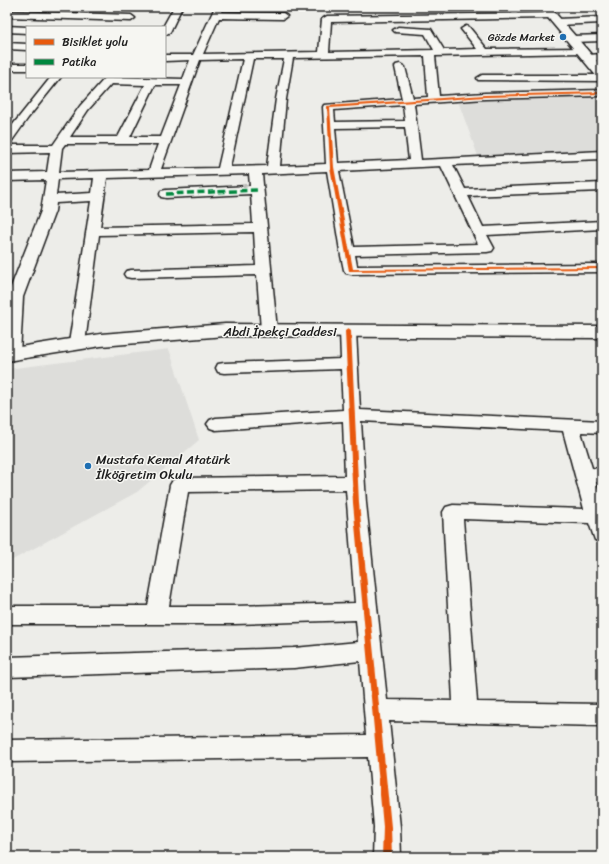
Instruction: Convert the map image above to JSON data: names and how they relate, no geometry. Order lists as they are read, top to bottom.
{
  "streets": {
    "main road": ["Abdi İpekçi Caddesi"]
  },
  "places": ["Gözde Market", "Mustafa Kemal Atatürk İlköğretim Okulu"],
  "legend": ["Bisiklet yolu", "Patika"]
}
